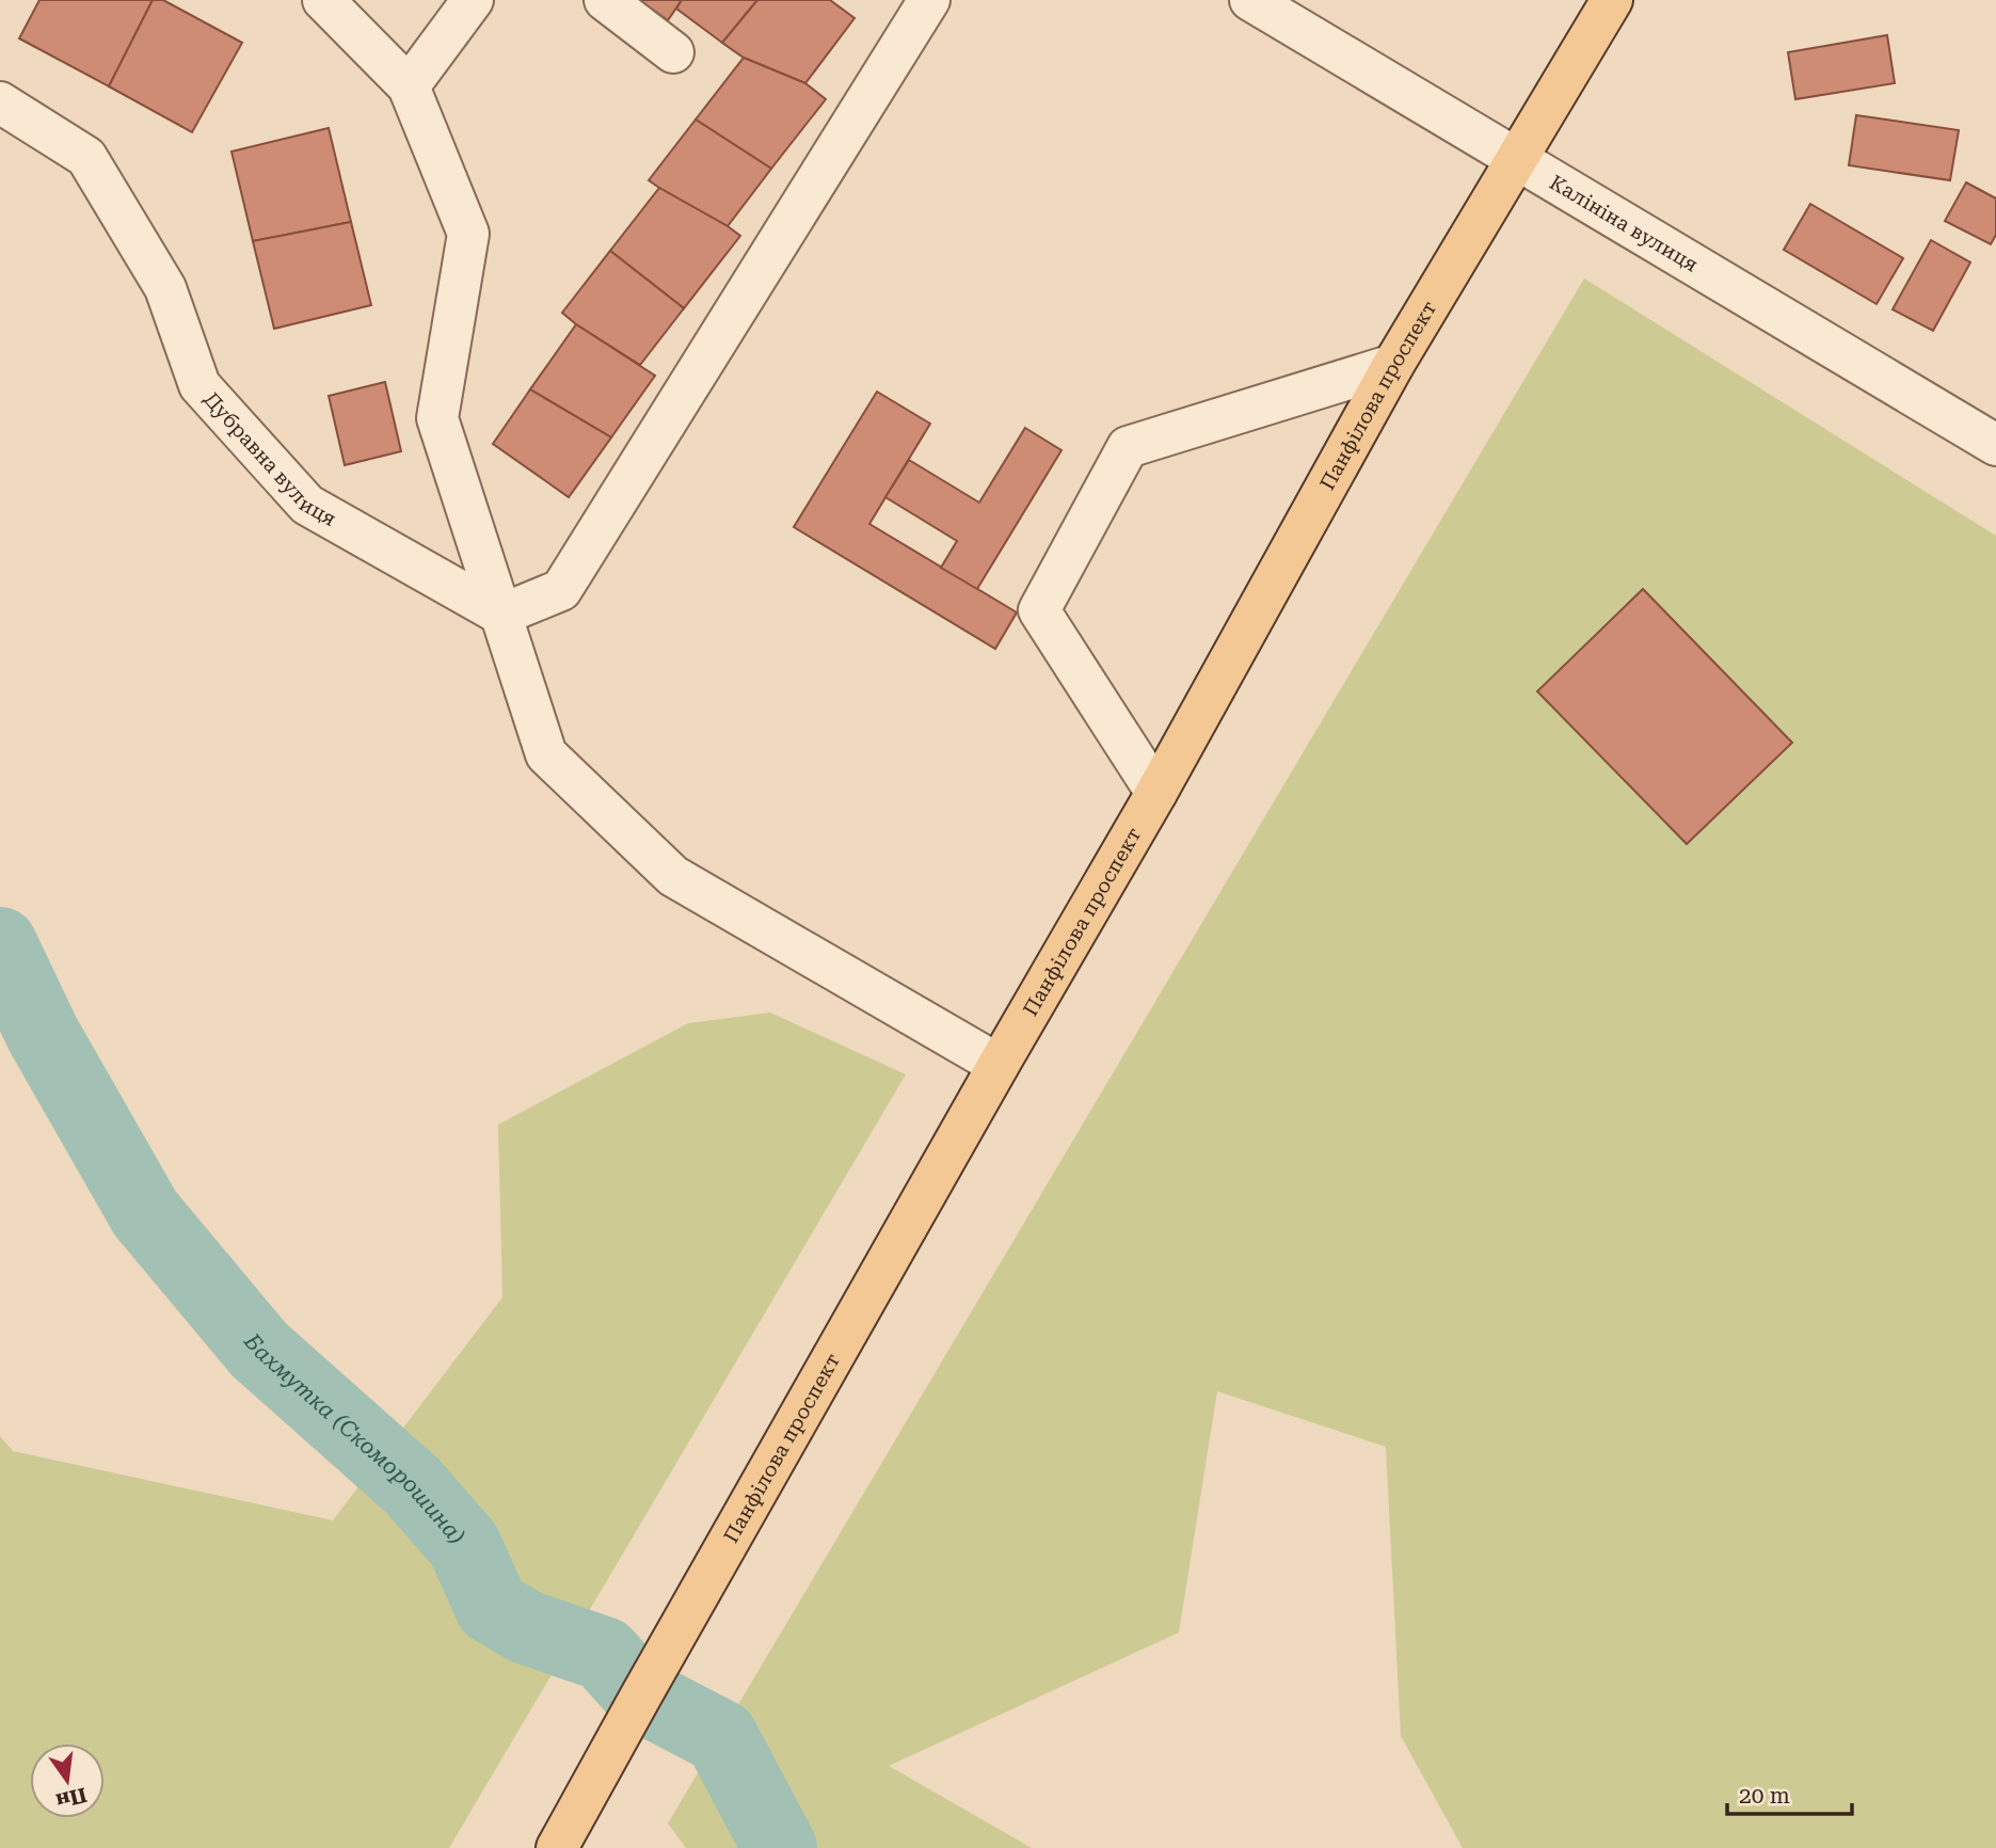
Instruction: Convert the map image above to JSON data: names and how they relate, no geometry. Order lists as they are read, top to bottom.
{
  "streets": {
    "main road": ["Панфілова проспект"],
    "street": ["Калініна вулиця", "Дубравна вулиця"]
  },
  "crossings": [
    ["Калініна вулиця", "Панфілова проспект"]
  ],
  "water": ["Бахмутка (Скоморошина)"],
  "scale_bar": "20 m",
  "north": "bottom"
}
